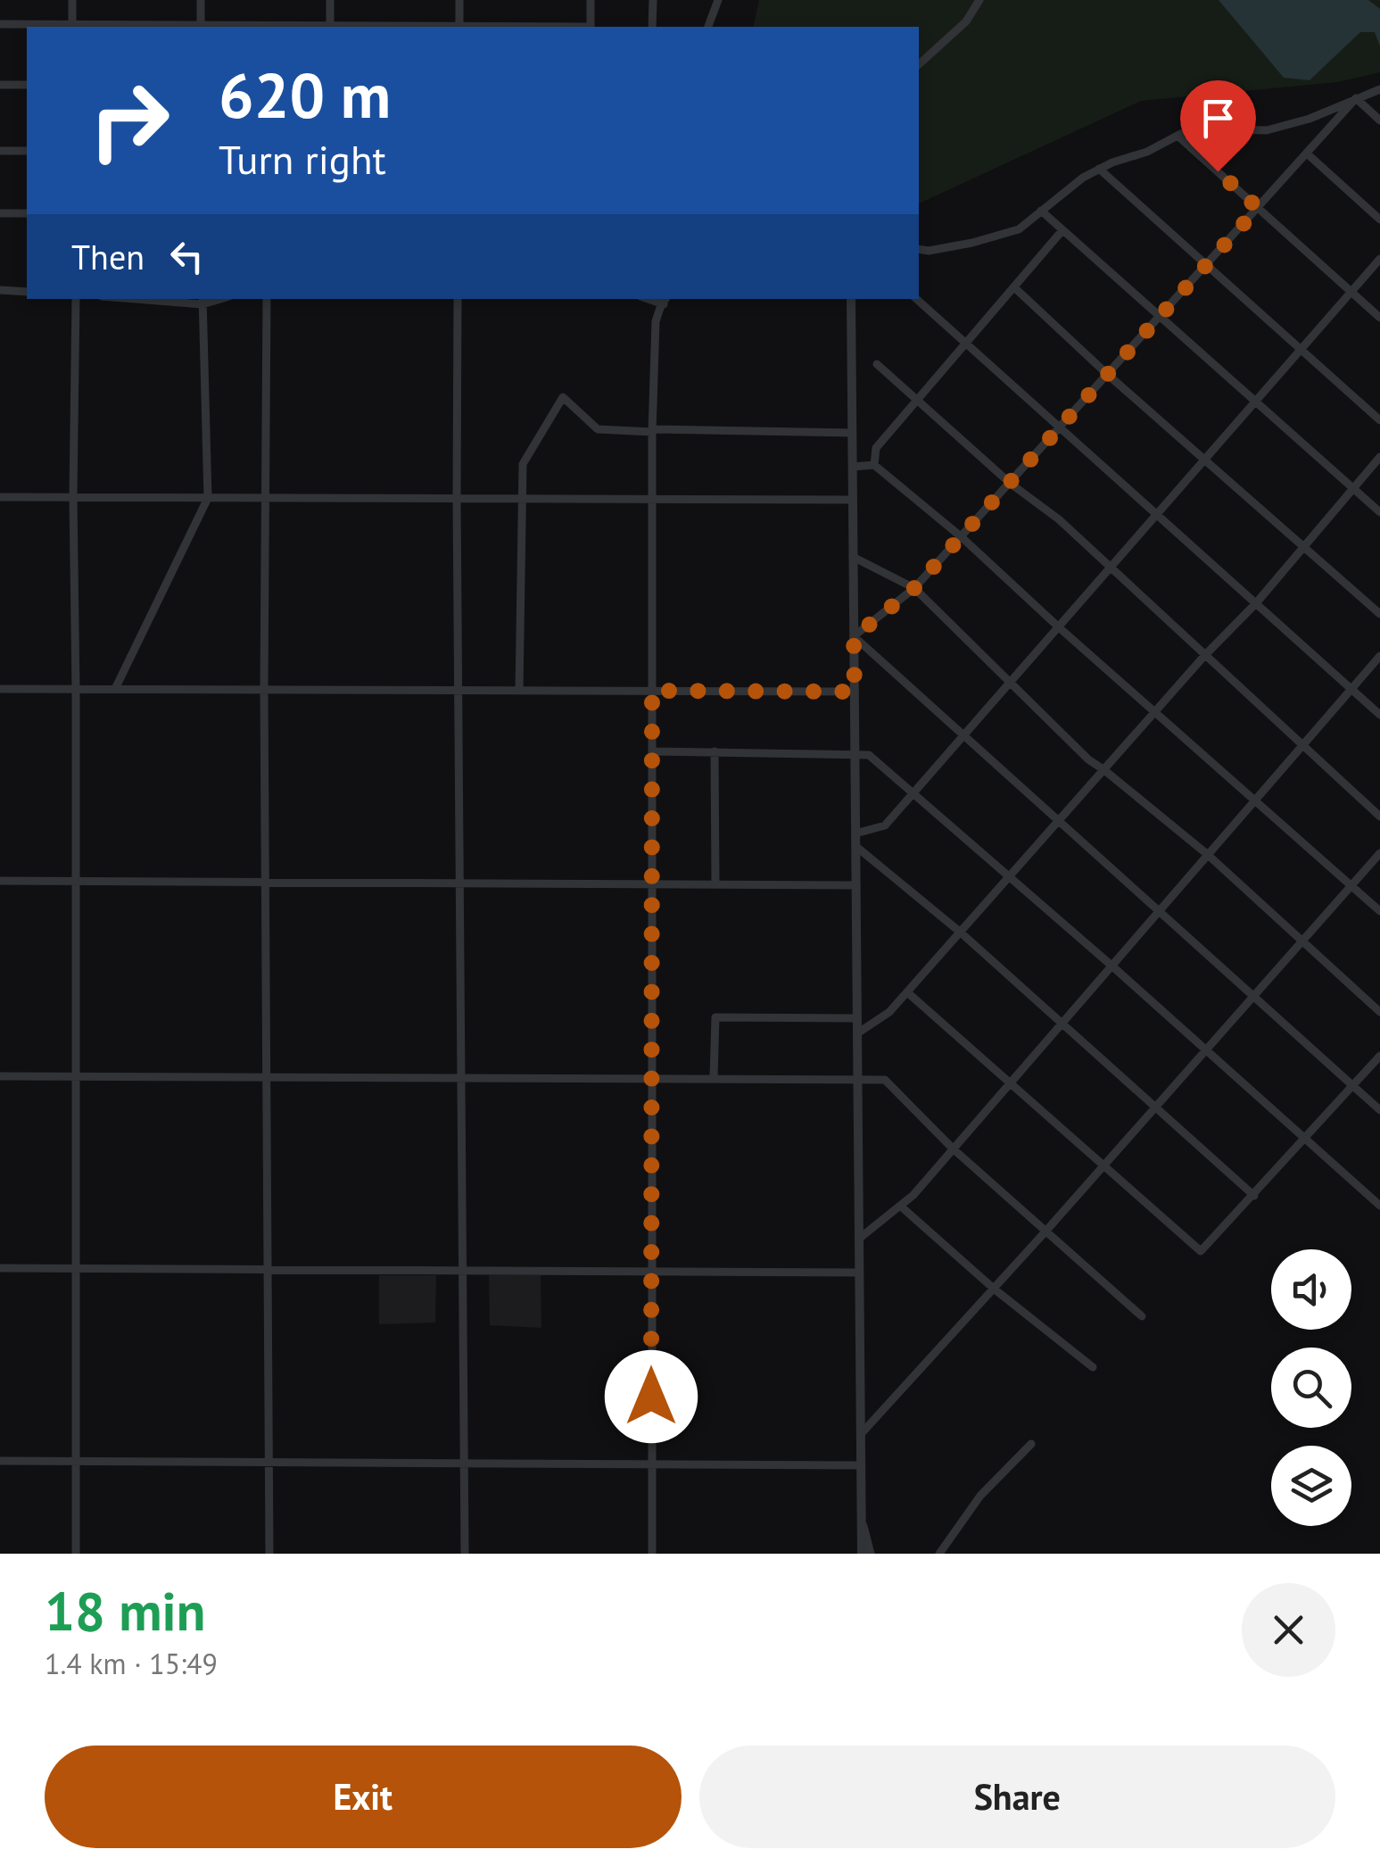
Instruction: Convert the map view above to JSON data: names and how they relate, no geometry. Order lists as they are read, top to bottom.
{
  "page": {
    "turn": ["620 m", "Turn right"],
    "then": "Then",
    "heading": ["18 min", "1.4 km · 15:49"],
    "buttons": ["Exit", "Share"]
  }
}
